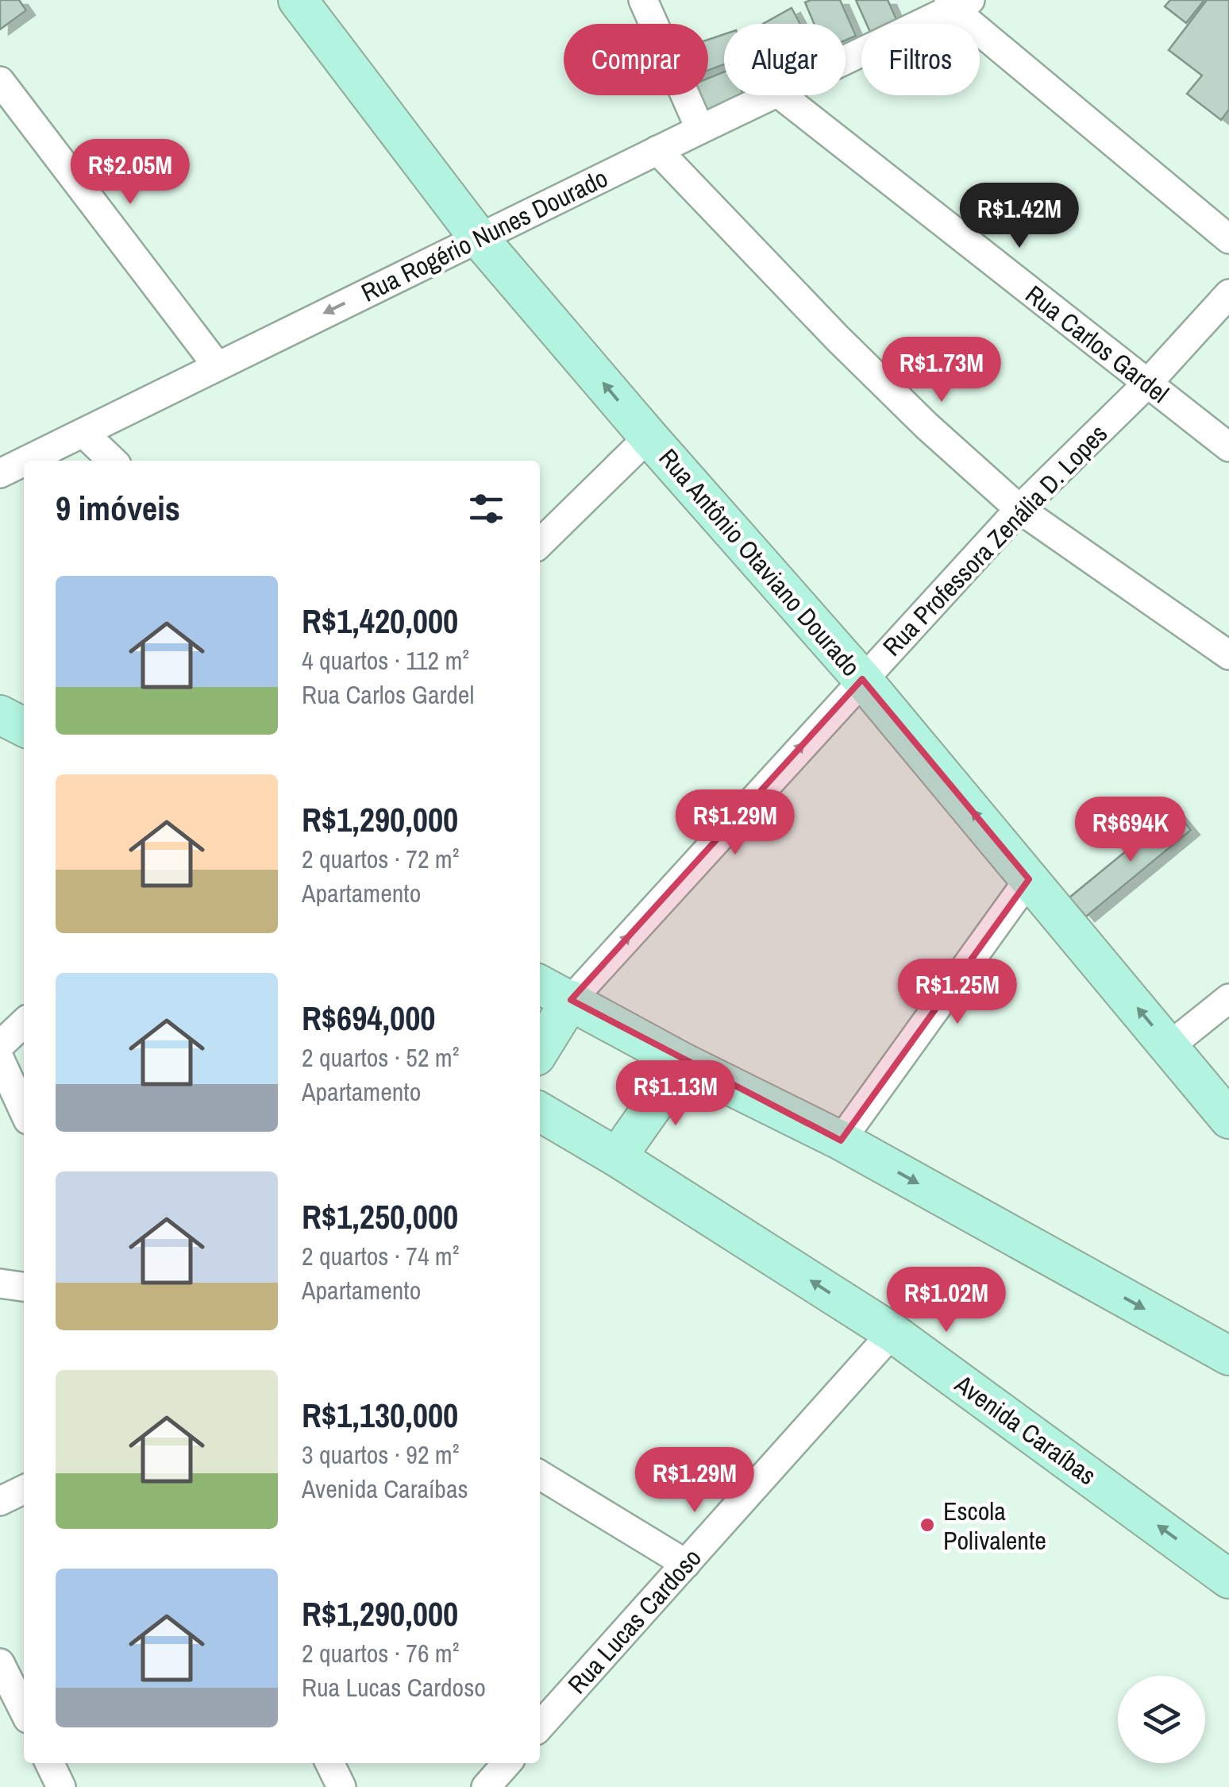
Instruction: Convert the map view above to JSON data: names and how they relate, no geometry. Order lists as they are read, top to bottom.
{
  "streets": {
    "main road": ["Rua Antônio Otaviano Dourado", "Avenida Caraíbas"],
    "street": [
      "Rua Rogério Nunes Dourado",
      "Rua Carlos Gardel",
      "Rua Professora Zenália D. Lopes",
      "Rua Lucas Cardoso"
    ]
  },
  "crossings": [
    ["Rua Rogério Nunes Dourado", "Rua Antônio Otaviano Dourado"],
    ["Rua Carlos Gardel", "Rua Professora Zenália D. Lopes"],
    ["Rua Professora Zenália D. Lopes", "Rua Antônio Otaviano Dourado"],
    ["Avenida Caraíbas", "Rua Lucas Cardoso"]
  ],
  "one_way": ["Rua Professora Zenália D. Lopes", "Rua Antônio Otaviano Dourado"],
  "places": ["Escola Polivalente"],
  "page": {
    "chip": ["Comprar", "Alugar", "Filtros"],
    "price": [
      "R$2.05M",
      "R$1.42M",
      "R$1.73M",
      "R$1.29M",
      "R$694K",
      "R$1.25M",
      "R$1.13M",
      "R$1.02M",
      "R$1.29M"
    ],
    "heading": "9 imóveis",
    "list": [
      {
        "name": "R$1,420,000",
        "note": "4 quartos · 112 m² · Rua Carlos Gardel"
      },
      {
        "name": "R$1,290,000",
        "note": "2 quartos · 72 m² · Apartamento"
      },
      {
        "name": "R$694,000",
        "note": "2 quartos · 52 m² · Apartamento"
      },
      {
        "name": "R$1,250,000",
        "note": "2 quartos · 74 m² · Apartamento"
      },
      {
        "name": "R$1,130,000",
        "note": "3 quartos · 92 m² · Avenida Caraíbas"
      },
      {
        "name": "R$1,290,000",
        "note": "2 quartos · 76 m² · Rua Lucas Cardoso"
      }
    ]
  }
}
